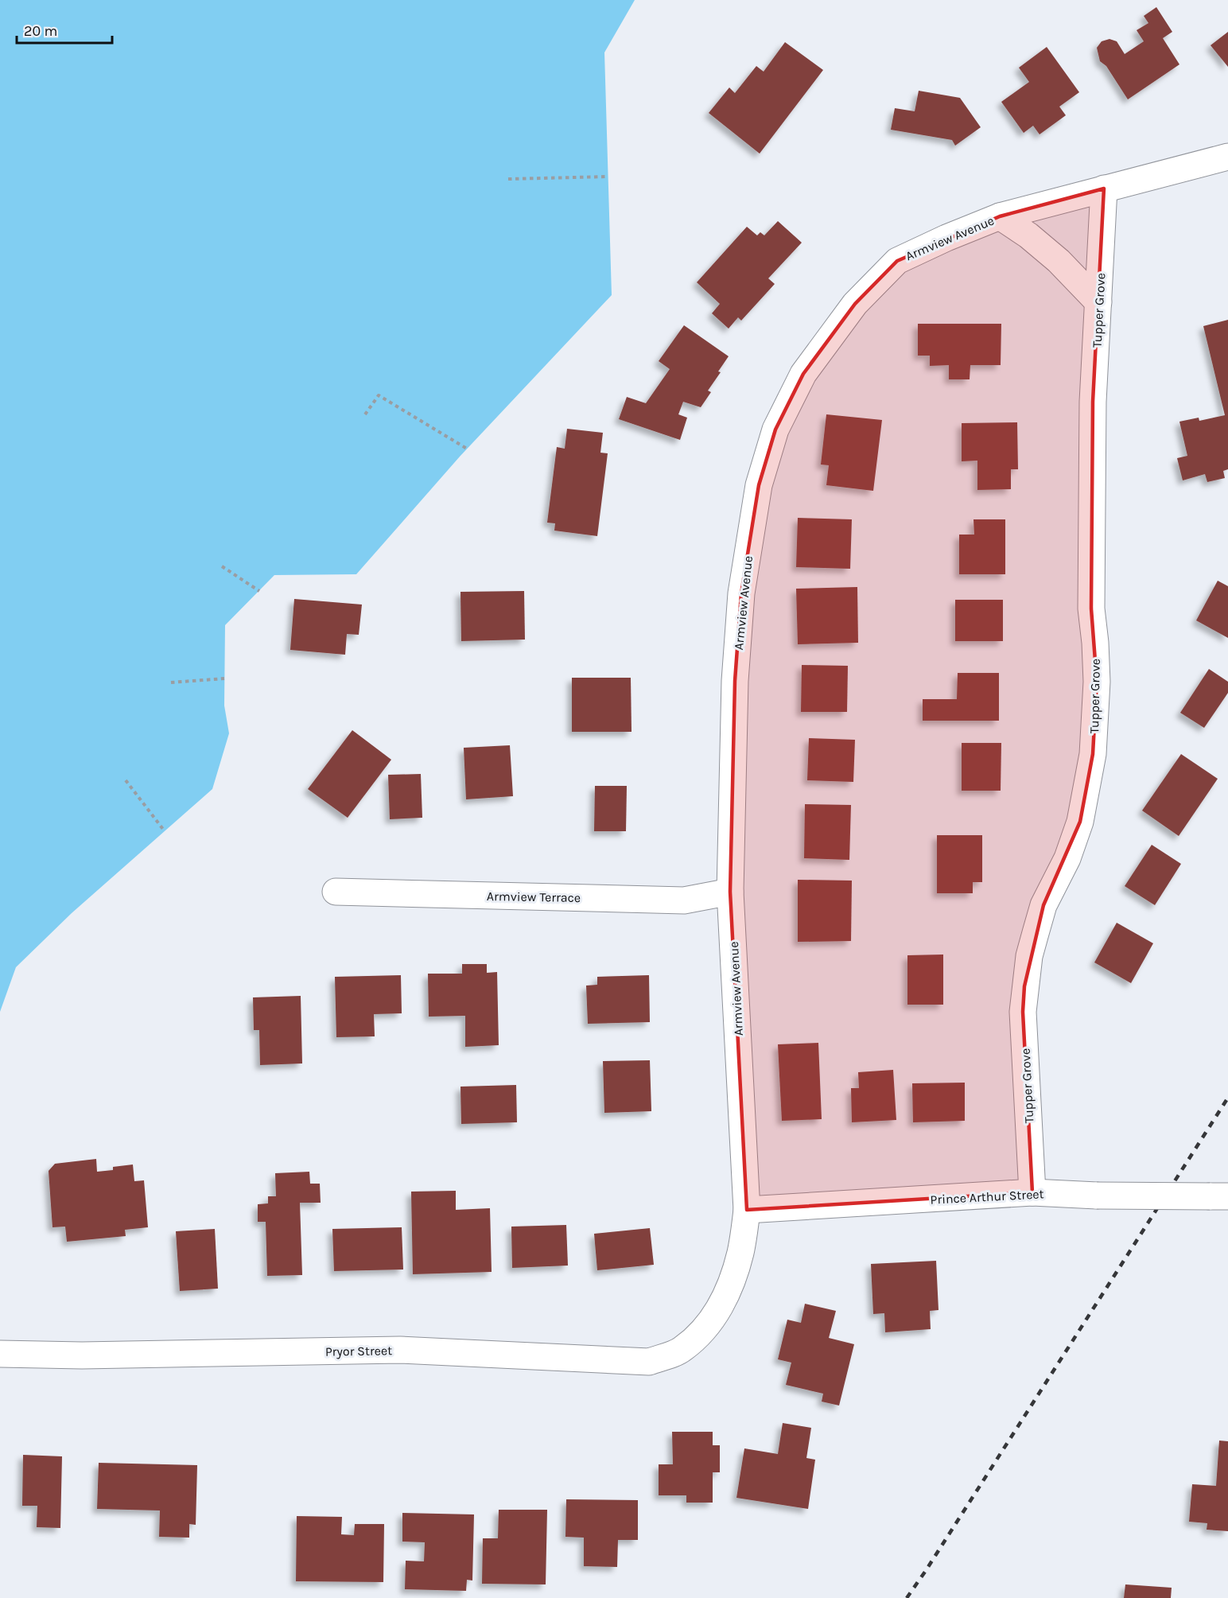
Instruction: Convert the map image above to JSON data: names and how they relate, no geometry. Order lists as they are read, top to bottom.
{
  "streets": {
    "street": [
      "Armview Avenue",
      "Tupper Grove",
      "Armview Terrace",
      "Prince Arthur Street",
      "Pryor Street"
    ]
  },
  "crossings": [
    ["Armview Avenue", "Tupper Grove"],
    ["Armview Avenue", "Armview Terrace"],
    ["Armview Avenue", "Prince Arthur Street"],
    ["Armview Avenue", "Pryor Street"],
    ["Tupper Grove", "Prince Arthur Street"]
  ],
  "scale_bar": "20 m"
}
